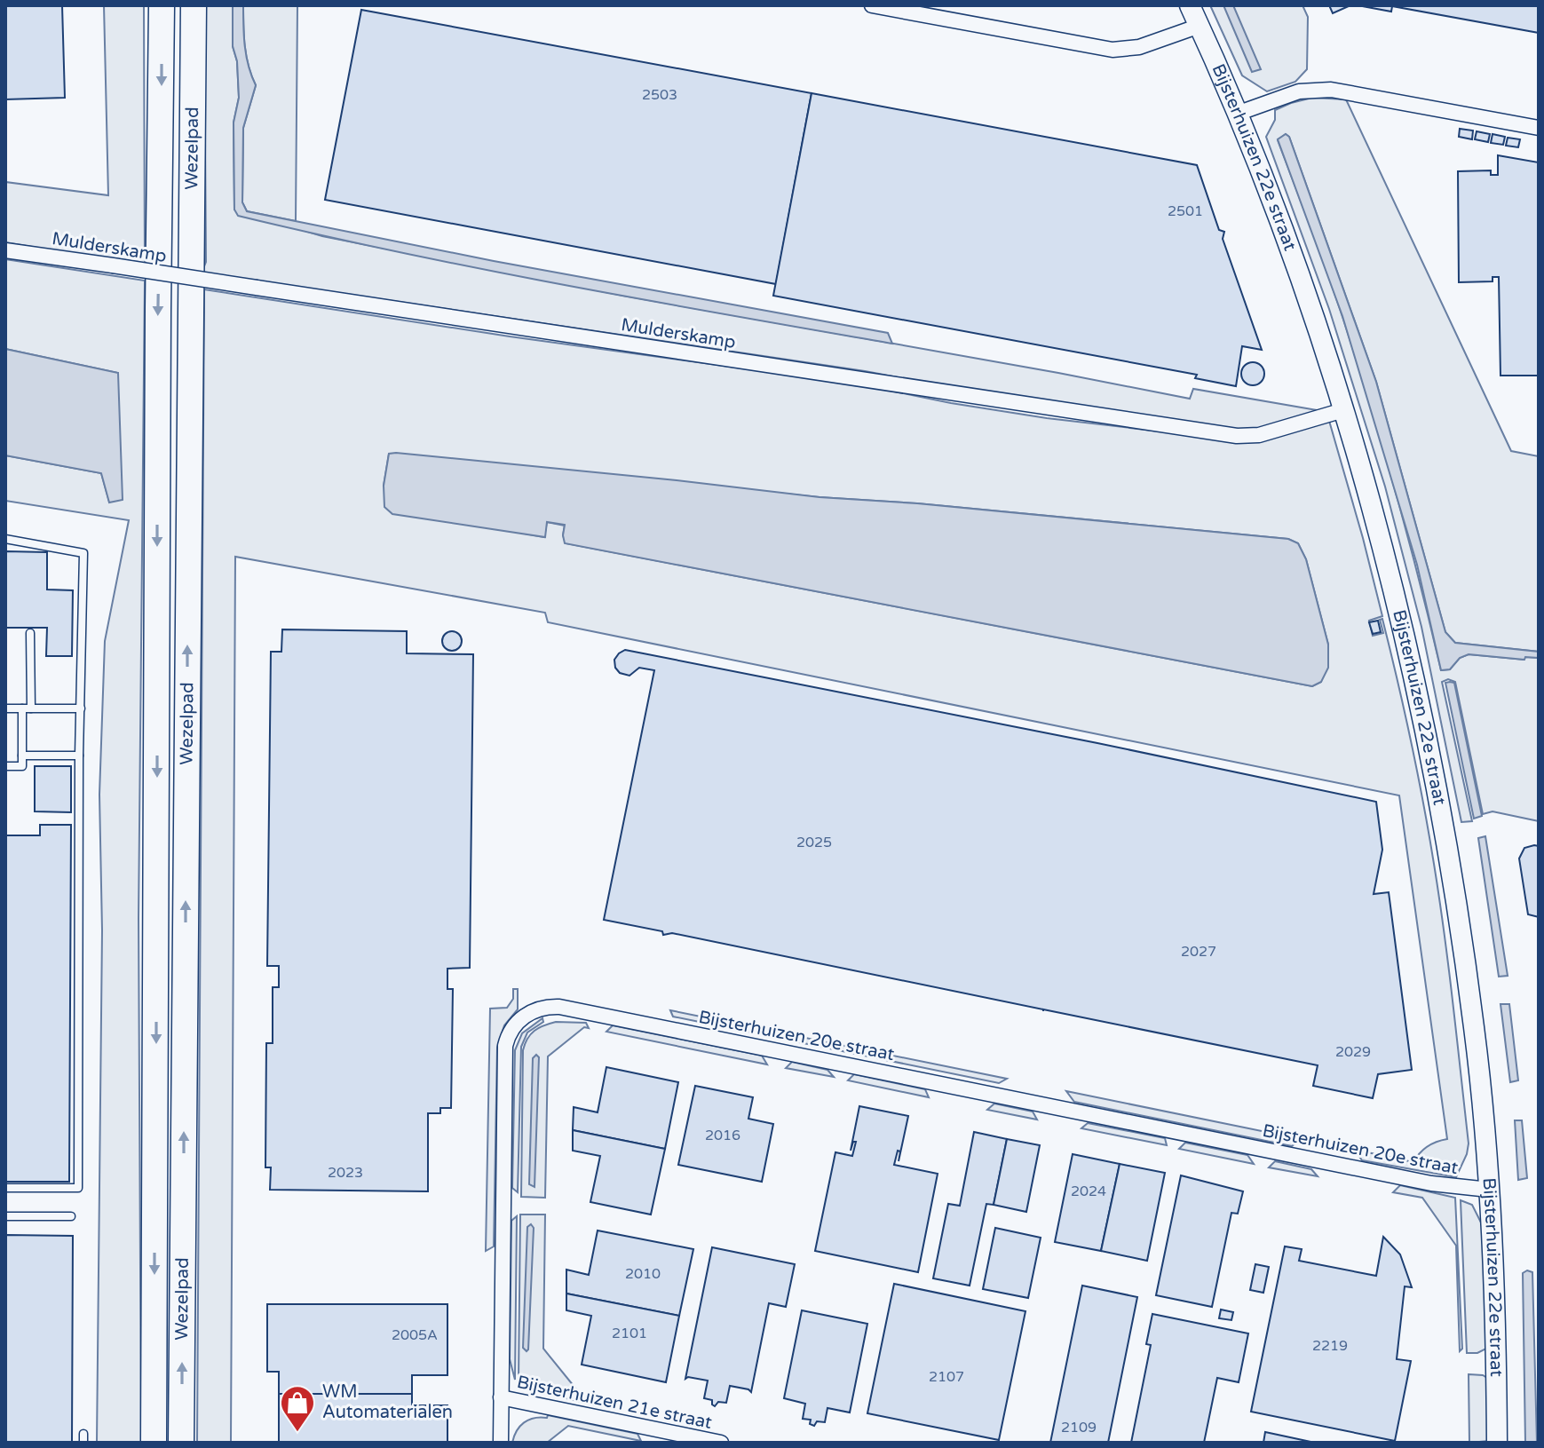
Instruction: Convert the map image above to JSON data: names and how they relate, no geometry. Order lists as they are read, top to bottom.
{
  "streets": {
    "highway": ["Wezelpad"],
    "main road": ["Bijsterhuizen 22e straat"],
    "street": ["Mulderskamp", "Bijsterhuizen 20e straat", "Bijsterhuizen 21e straat"]
  },
  "crossings": [
    ["Bijsterhuizen 22e straat", "Mulderskamp"],
    ["Bijsterhuizen 22e straat", "Bijsterhuizen 20e straat"],
    ["Bijsterhuizen 20e straat", "Bijsterhuizen 21e straat"]
  ],
  "places": {
    "shop": ["WM Automaterialen"]
  },
  "house_numbers": [
    "2503",
    "2501",
    "2025",
    "2027",
    "2029",
    "2016",
    "2023",
    "2024",
    "2010",
    "2101",
    "2005A",
    "2219",
    "2107",
    "2109"
  ]
}
